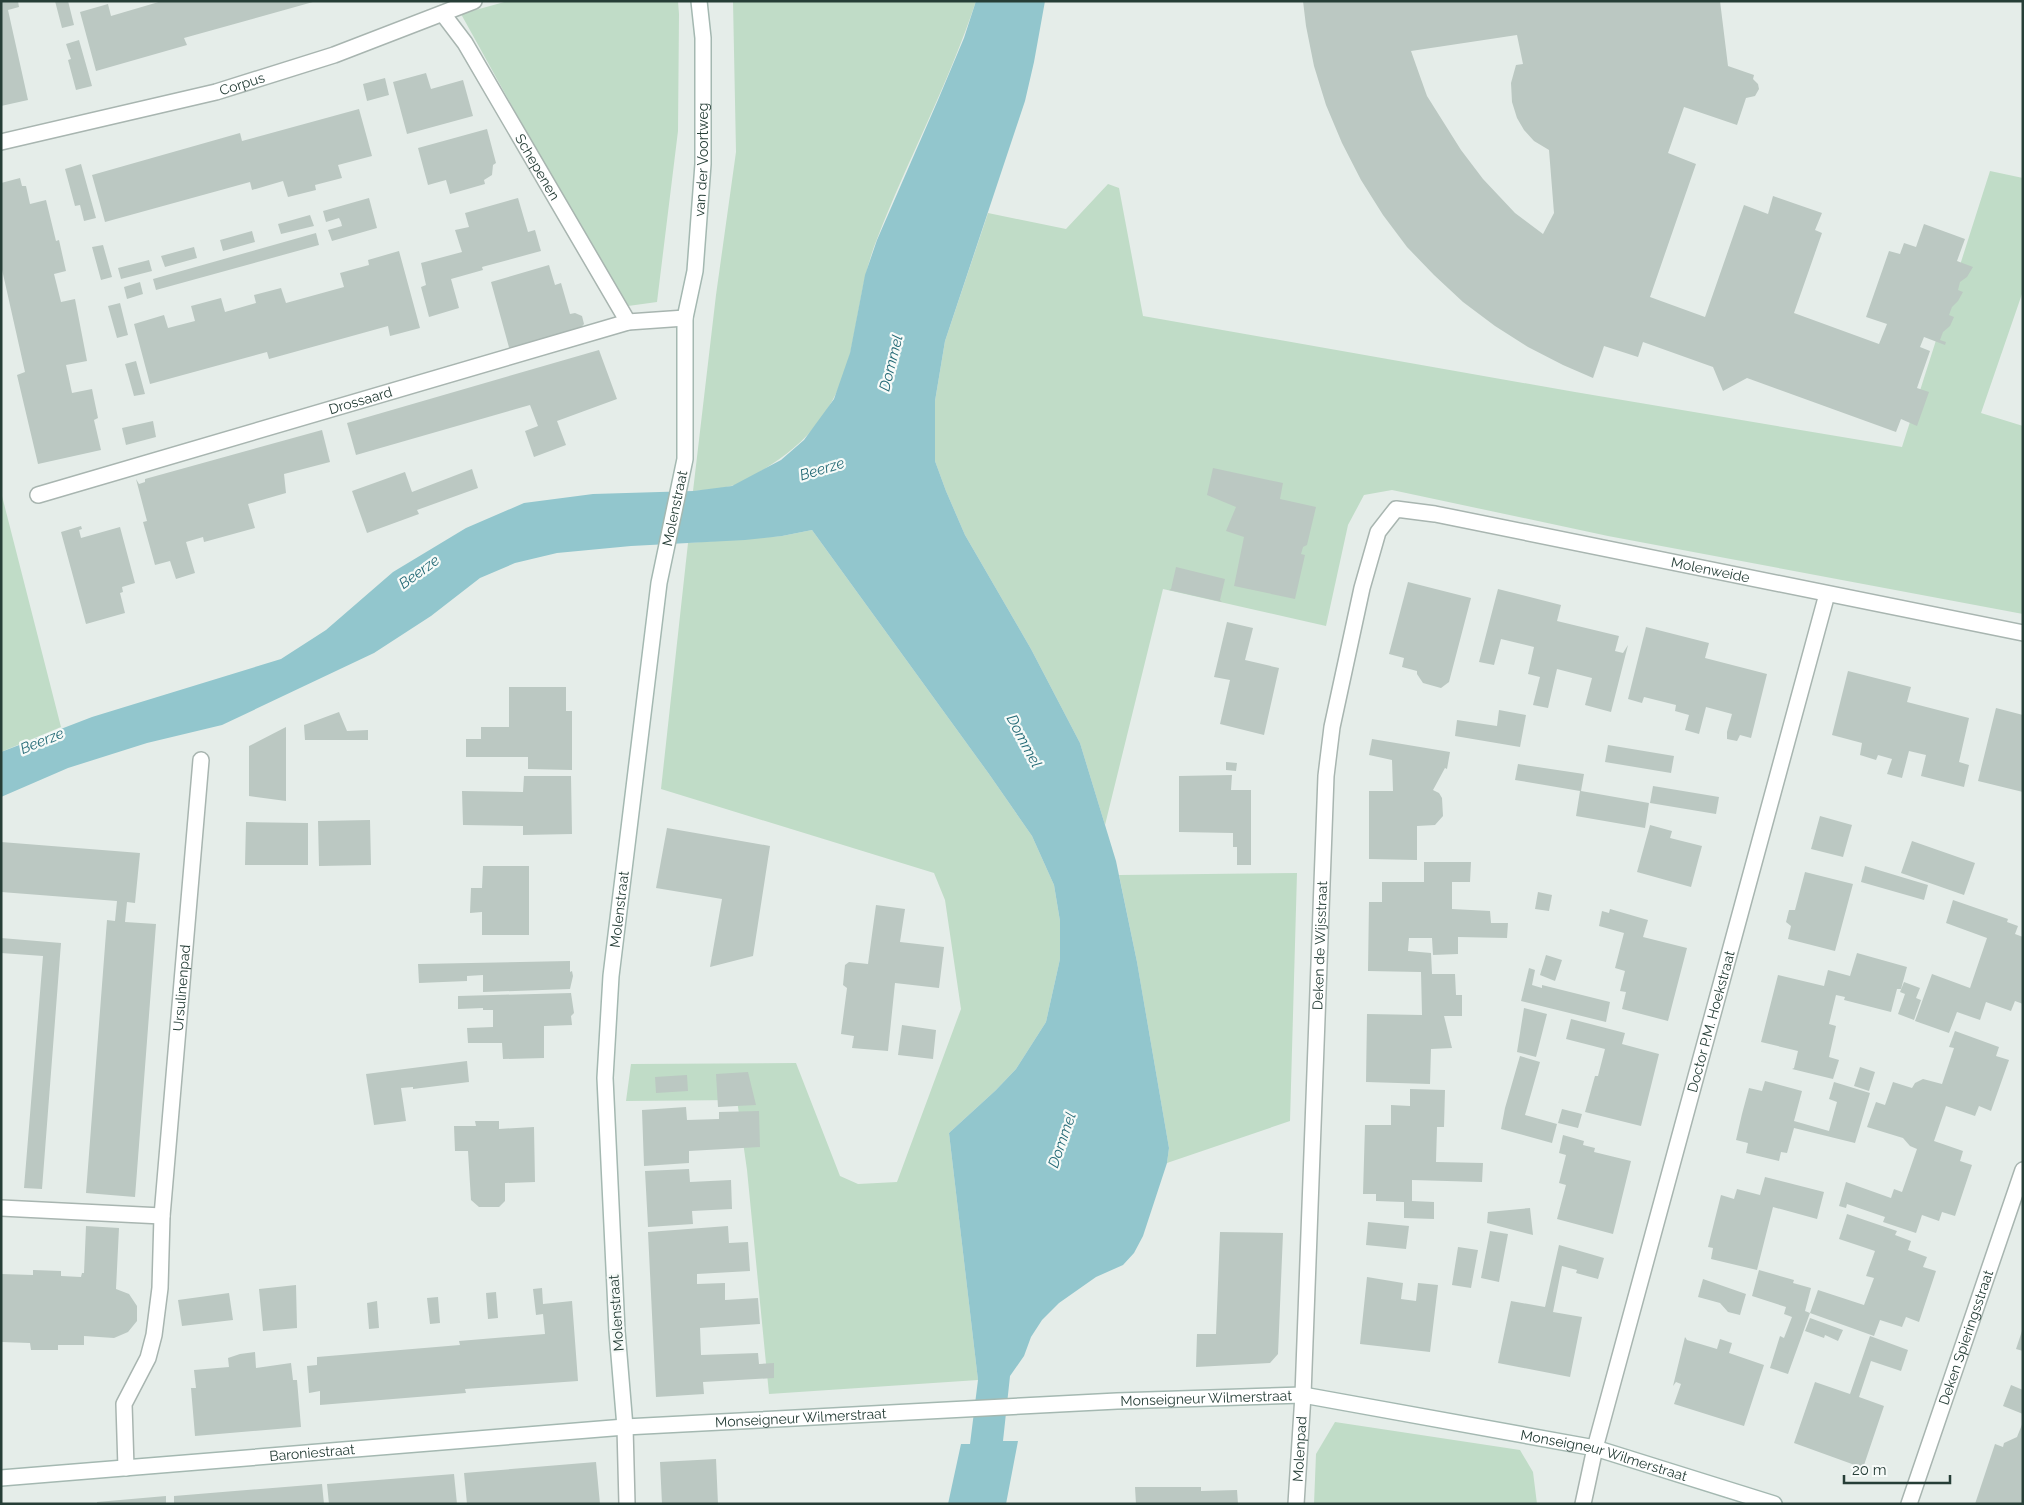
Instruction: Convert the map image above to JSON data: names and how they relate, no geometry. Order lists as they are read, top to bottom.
{
  "streets": {
    "street": [
      "Corpus",
      "van der Voortweg",
      "Schepenen",
      "Drossaard",
      "Molenstraat",
      "Molenweide",
      "Deken de Wijsstraat",
      "Ursulinenpad",
      "Doctor P.M. Hoekstraat",
      "Deken Spieringsstraat",
      "Monseigneur Wilmerstraat",
      "Molenpad",
      "Baroniestraat"
    ]
  },
  "crossings": [
    ["Corpus", "Schepenen"],
    ["van der Voortweg", "Drossaard"],
    ["van der Voortweg", "Molenstraat"],
    ["Schepenen", "Drossaard"],
    ["Drossaard", "Molenstraat"],
    ["Molenstraat", "Monseigneur Wilmerstraat"],
    ["Molenstraat", "Baroniestraat"],
    ["Molenweide", "Deken de Wijsstraat"],
    ["Molenweide", "Doctor P.M. Hoekstraat"],
    ["Deken de Wijsstraat", "Monseigneur Wilmerstraat"],
    ["Deken de Wijsstraat", "Molenpad"],
    ["Ursulinenpad", "Baroniestraat"],
    ["Doctor P.M. Hoekstraat", "Monseigneur Wilmerstraat"],
    ["Monseigneur Wilmerstraat", "Molenpad"],
    ["Monseigneur Wilmerstraat", "Baroniestraat"]
  ],
  "water": ["Dommel", "Beerze"],
  "scale_bar": "20 m"
}
